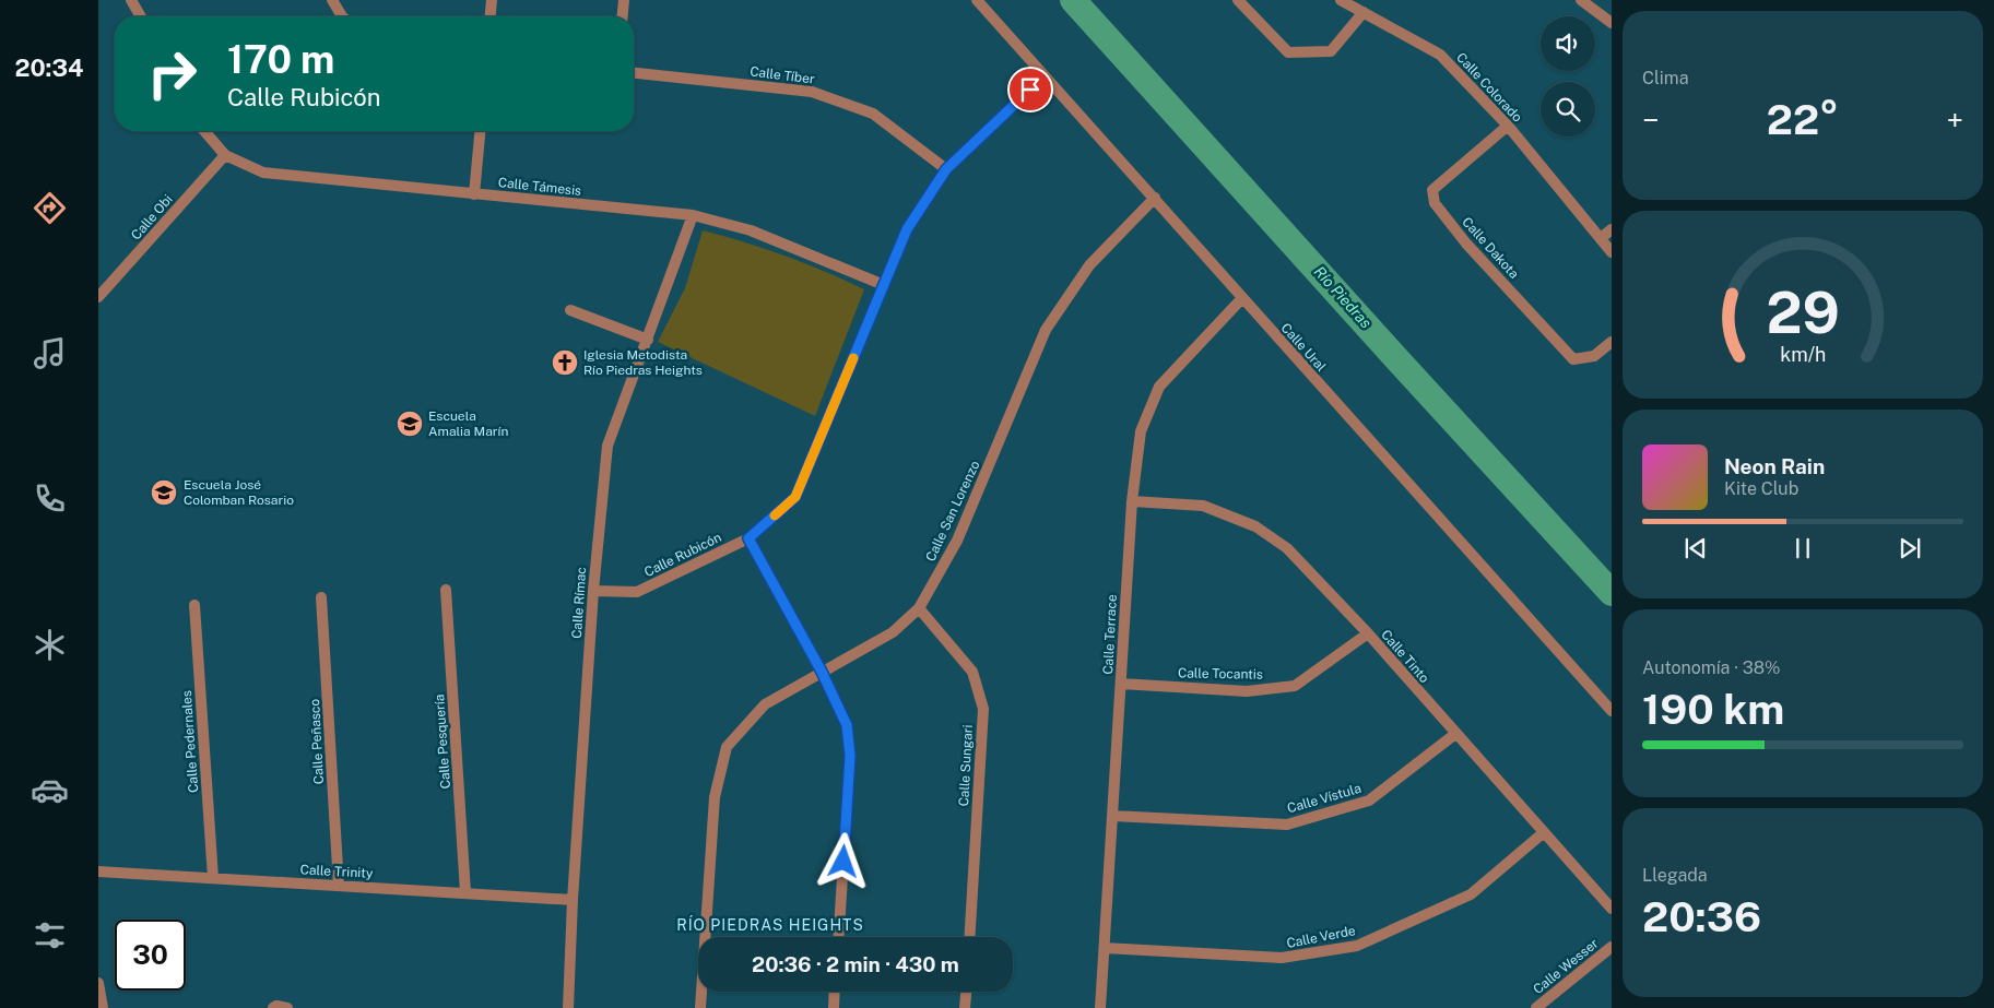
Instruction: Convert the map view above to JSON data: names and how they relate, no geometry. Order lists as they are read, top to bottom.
{
  "streets": {
    "street": [
      "Calle Tíber",
      "Calle Colorado",
      "Calle Támesis",
      "Calle Obi",
      "Calle Dakota",
      "Calle Ural",
      "Calle San Lorenzo",
      "Calle Rubicón",
      "Calle Rímac",
      "Calle Terrace",
      "Calle Tinto",
      "Calle Tocantis",
      "Calle Pedernales",
      "Calle Peñasco",
      "Calle Pesquería",
      "Calle Sungari",
      "Calle Vístula",
      "Calle Trinity",
      "Calle Verde",
      "Calle Wesser"
    ]
  },
  "crossings": [
    ["Calle Tíber", "Calle Rubicón"],
    ["Calle Colorado", "Calle Dakota"],
    ["Calle Támesis", "Calle Obi"],
    ["Calle Támesis", "Calle Rubicón"],
    ["Calle Támesis", "Calle Rímac"],
    ["Calle Ural", "Calle San Lorenzo"],
    ["Calle Ural", "Calle Rubicón"],
    ["Calle Ural", "Calle Terrace"],
    ["Calle San Lorenzo", "Calle Sungari"],
    ["Calle Rubicón", "Calle Rímac"],
    ["Calle Rímac", "Calle Trinity"],
    ["Calle Terrace", "Calle Tinto"],
    ["Calle Terrace", "Calle Tocantis"],
    ["Calle Terrace", "Calle Vístula"],
    ["Calle Terrace", "Calle Verde"],
    ["Calle Tinto", "Calle Tocantis"],
    ["Calle Tinto", "Calle Vístula"],
    ["Calle Tinto", "Calle Verde"],
    ["Calle Pedernales", "Calle Trinity"],
    ["Calle Peñasco", "Calle Trinity"],
    ["Calle Pesquería", "Calle Trinity"]
  ],
  "districts": ["RÍO PIEDRAS HEIGHTS"],
  "water": ["Río Piedras"],
  "places": {
    "church": ["Iglesia Metodista Río Piedras Heights"],
    "school or university": ["Escuela Amalia Marín", "Escuela José Colomban Rosario"]
  },
  "page": {
    "tabs": "20:34",
    "tile": [
      "Clima",
      ["Autonomía · 38%", "190 km"],
      ["Llegada", "20:36"]
    ],
    "turn": ["170 m", "Calle Rubicón"],
    "heat": ["−", "22°", "+"],
    "song": ["Neon Rain", "Kite Club"],
    "limit": "30",
    "trip": "20:36 · 2 min · 430 m",
    "gauge": ["29", "km/h"]
  }
}
